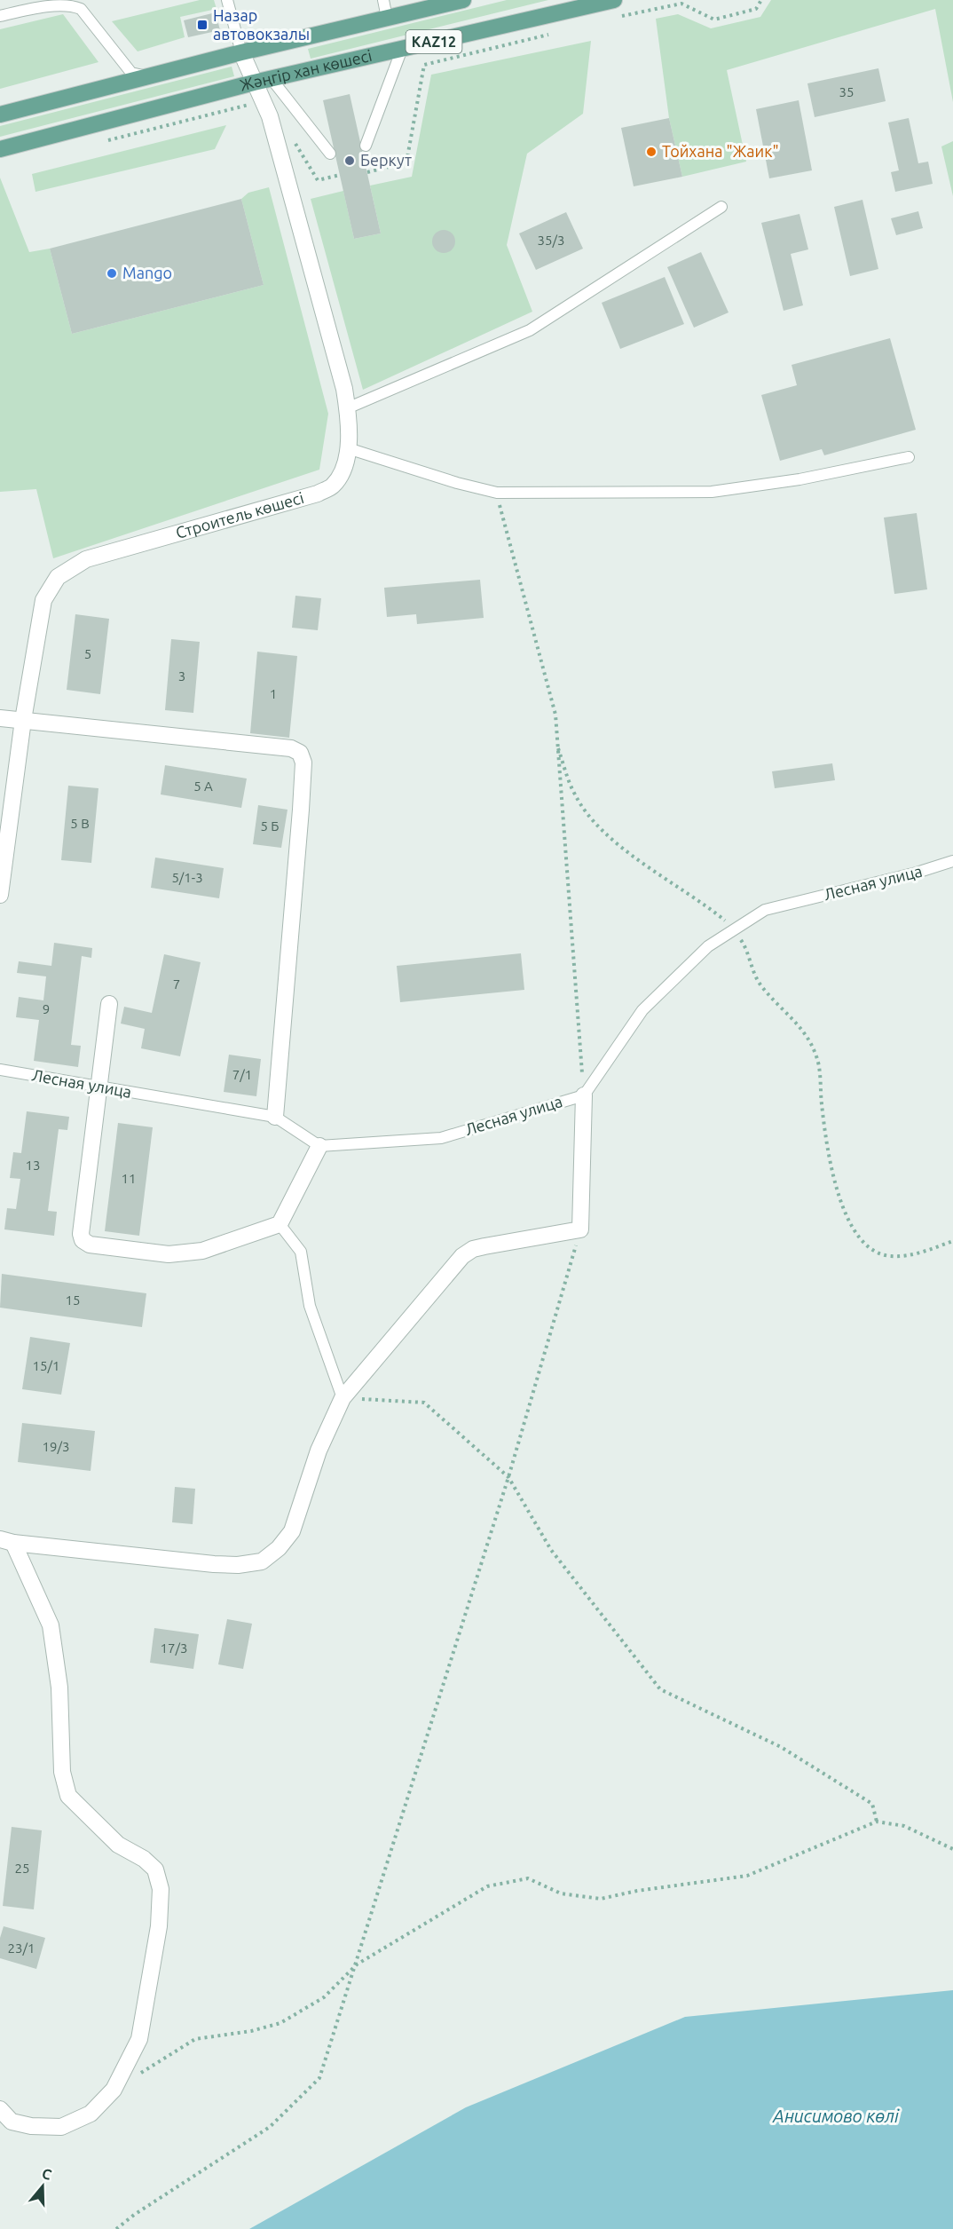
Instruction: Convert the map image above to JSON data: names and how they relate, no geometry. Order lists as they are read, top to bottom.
{
  "streets": {
    "main road": ["KAZ12", "Жәңгір хан көшесі"],
    "street": ["Строитель көшесі"],
    "lane": ["Лесная улица"]
  },
  "crossings": [
    ["Жәңгір хан көшесі", "Строитель көшесі"]
  ],
  "water": ["Анисимово көлі"],
  "places": {
    "transit": ["Назар автовокзалы"],
    "other": ["Тойхана \"Жаик\"", "Беркут", "Mango"]
  },
  "house_numbers": [
    "35",
    "35/3",
    "5",
    "3",
    "1",
    "5 А",
    "5 В",
    "5 Б",
    "5/1-3",
    "7",
    "9",
    "7/1",
    "13",
    "11",
    "15",
    "15/1",
    "19/3",
    "17/3",
    "25",
    "23/1"
  ],
  "north": "top"
}
